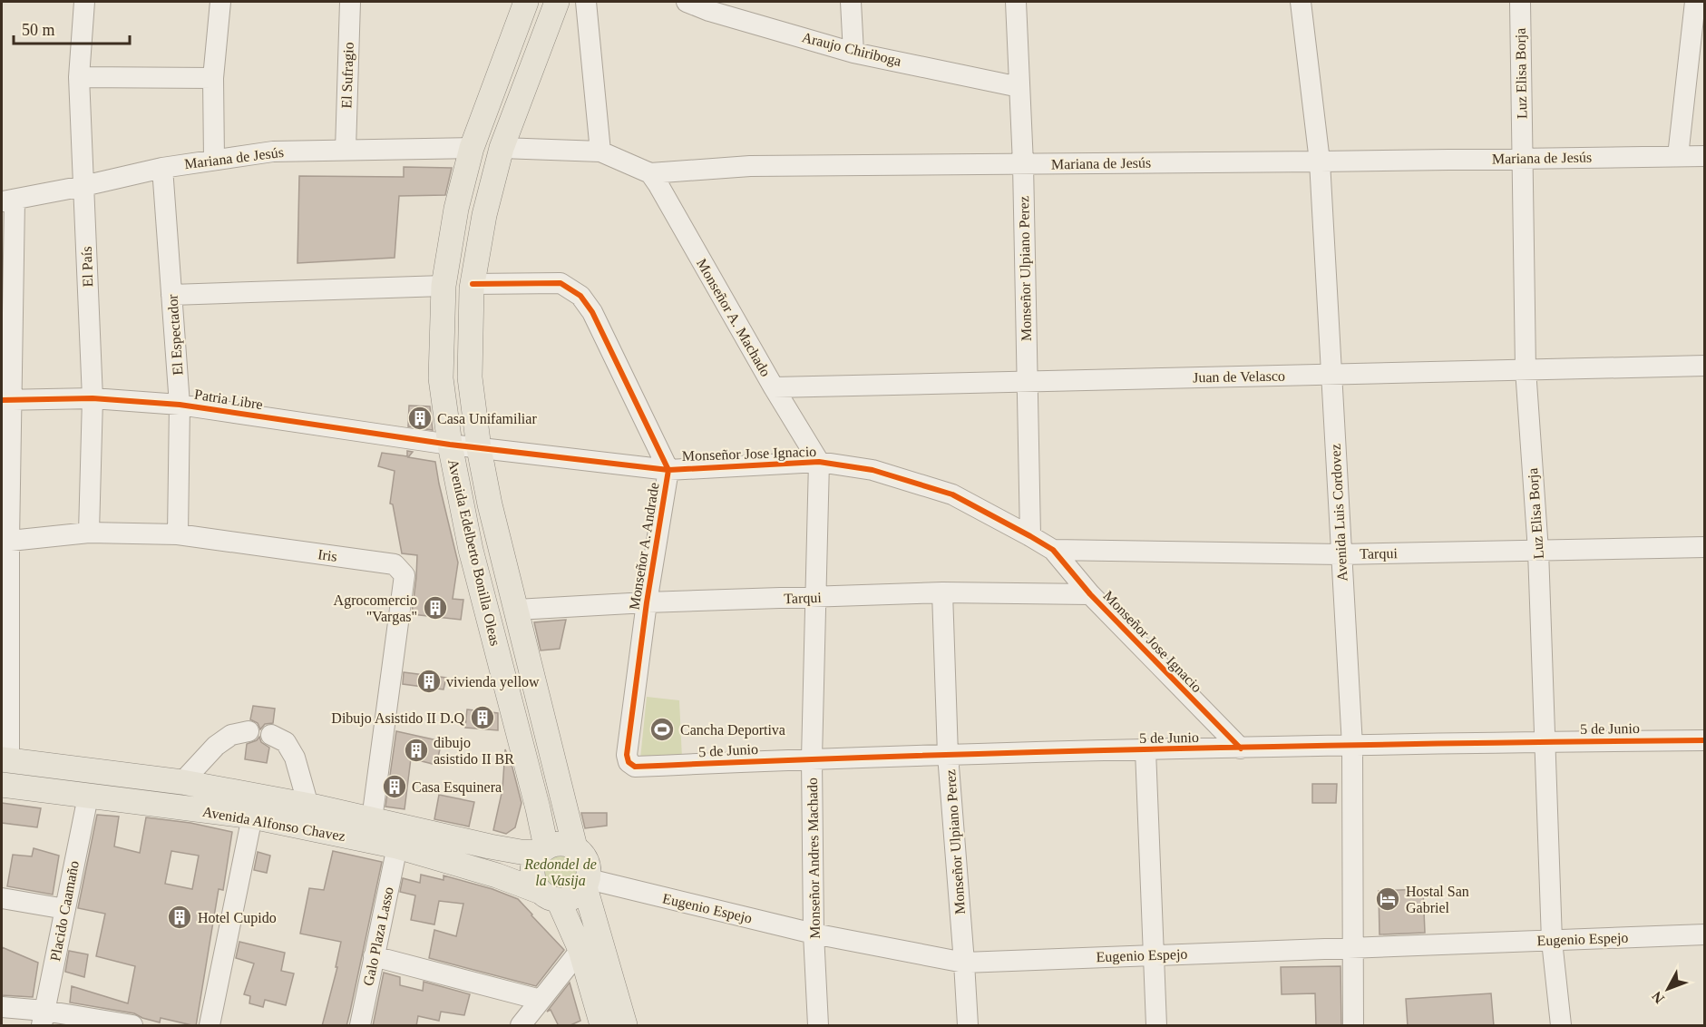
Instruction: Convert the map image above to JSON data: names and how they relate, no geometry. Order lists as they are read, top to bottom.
{
  "streets": {
    "main road": ["Avenida Edelberto Bonilla Oleas", "Avenida Alfonso Chavez"],
    "street": [
      "Araujo Chiriboga",
      "Luz Elisa Borja",
      "El Sufragio",
      "Mariana de Jesús",
      "El País",
      "Monseñor Ulpiano Perez",
      "Monseñor A. Machado",
      "El Espectador",
      "Juan de Velasco",
      "Patria Libre",
      "Monseñor Jose Ignacio",
      "Avenida Luis Cordovez",
      "Monseñor A. Andrade",
      "Tarqui",
      "Iris",
      "5 de Junio",
      "Monseñor Andres Machado",
      "Eugenio Espejo",
      "Placido Caamaño",
      "Galo Plaza Lasso"
    ]
  },
  "crossings": [
    ["Araujo Chiriboga", "Monseñor Ulpiano Perez"],
    ["Luz Elisa Borja", "Mariana de Jesús"],
    ["Luz Elisa Borja", "Juan de Velasco"],
    ["Luz Elisa Borja", "Tarqui"],
    ["Luz Elisa Borja", "5 de Junio"],
    ["Luz Elisa Borja", "Eugenio Espejo"],
    ["El Sufragio", "Mariana de Jesús"],
    ["Mariana de Jesús", "El País"],
    ["Mariana de Jesús", "Monseñor Ulpiano Perez"],
    ["Mariana de Jesús", "Monseñor A. Machado"],
    ["Mariana de Jesús", "El Espectador"],
    ["Mariana de Jesús", "Avenida Luis Cordovez"],
    ["Mariana de Jesús", "Avenida Edelberto Bonilla Oleas"],
    ["El País", "Patria Libre"],
    ["El País", "Iris"],
    ["Monseñor Ulpiano Perez", "Juan de Velasco"],
    ["Monseñor Ulpiano Perez", "Monseñor Jose Ignacio"],
    ["Monseñor Ulpiano Perez", "Tarqui"],
    ["Monseñor Ulpiano Perez", "5 de Junio"],
    ["Monseñor Ulpiano Perez", "Eugenio Espejo"],
    ["Monseñor A. Machado", "Juan de Velasco"],
    ["Monseñor A. Machado", "Monseñor Jose Ignacio"],
    ["Monseñor A. Machado", "Monseñor Andres Machado"],
    ["El Espectador", "Patria Libre"],
    ["El Espectador", "Iris"],
    ["Juan de Velasco", "Avenida Luis Cordovez"],
    ["Patria Libre", "Monseñor Jose Ignacio"],
    ["Patria Libre", "Avenida Edelberto Bonilla Oleas"],
    ["Monseñor Jose Ignacio", "Monseñor A. Andrade"],
    ["Monseñor Jose Ignacio", "Avenida Edelberto Bonilla Oleas"],
    ["Monseñor Jose Ignacio", "Tarqui"],
    ["Monseñor Jose Ignacio", "5 de Junio"],
    ["Monseñor Jose Ignacio", "Monseñor Andres Machado"],
    ["Avenida Luis Cordovez", "Tarqui"],
    ["Avenida Luis Cordovez", "5 de Junio"],
    ["Avenida Luis Cordovez", "Eugenio Espejo"],
    ["Monseñor A. Andrade", "Avenida Edelberto Bonilla Oleas"],
    ["Monseñor A. Andrade", "Tarqui"],
    ["Monseñor A. Andrade", "5 de Junio"],
    ["Avenida Edelberto Bonilla Oleas", "Tarqui"],
    ["Avenida Edelberto Bonilla Oleas", "Avenida Alfonso Chavez"],
    ["Avenida Edelberto Bonilla Oleas", "Eugenio Espejo"],
    ["Tarqui", "Monseñor Andres Machado"],
    ["Iris", "Avenida Alfonso Chavez"],
    ["5 de Junio", "Monseñor Andres Machado"],
    ["Avenida Alfonso Chavez", "Eugenio Espejo"],
    ["Avenida Alfonso Chavez", "Placido Caamaño"],
    ["Avenida Alfonso Chavez", "Galo Plaza Lasso"],
    ["Monseñor Andres Machado", "Eugenio Espejo"]
  ],
  "parks": ["Redondel de la Vasija"],
  "places": {
    "building": [
      "Casa Unifamiliar",
      "Agrocomercio \"Vargas\"",
      "vivienda yellow",
      "Dibujo Asistido II D.Q",
      "dibujo asistido II BR",
      "Casa Esquinera",
      "Hotel Cupido"
    ],
    "sports": ["Cancha Deportiva"],
    "hotel": ["Hostal San Gabriel"]
  },
  "scale_bar": "50 m",
  "north": "bottom left"
}
